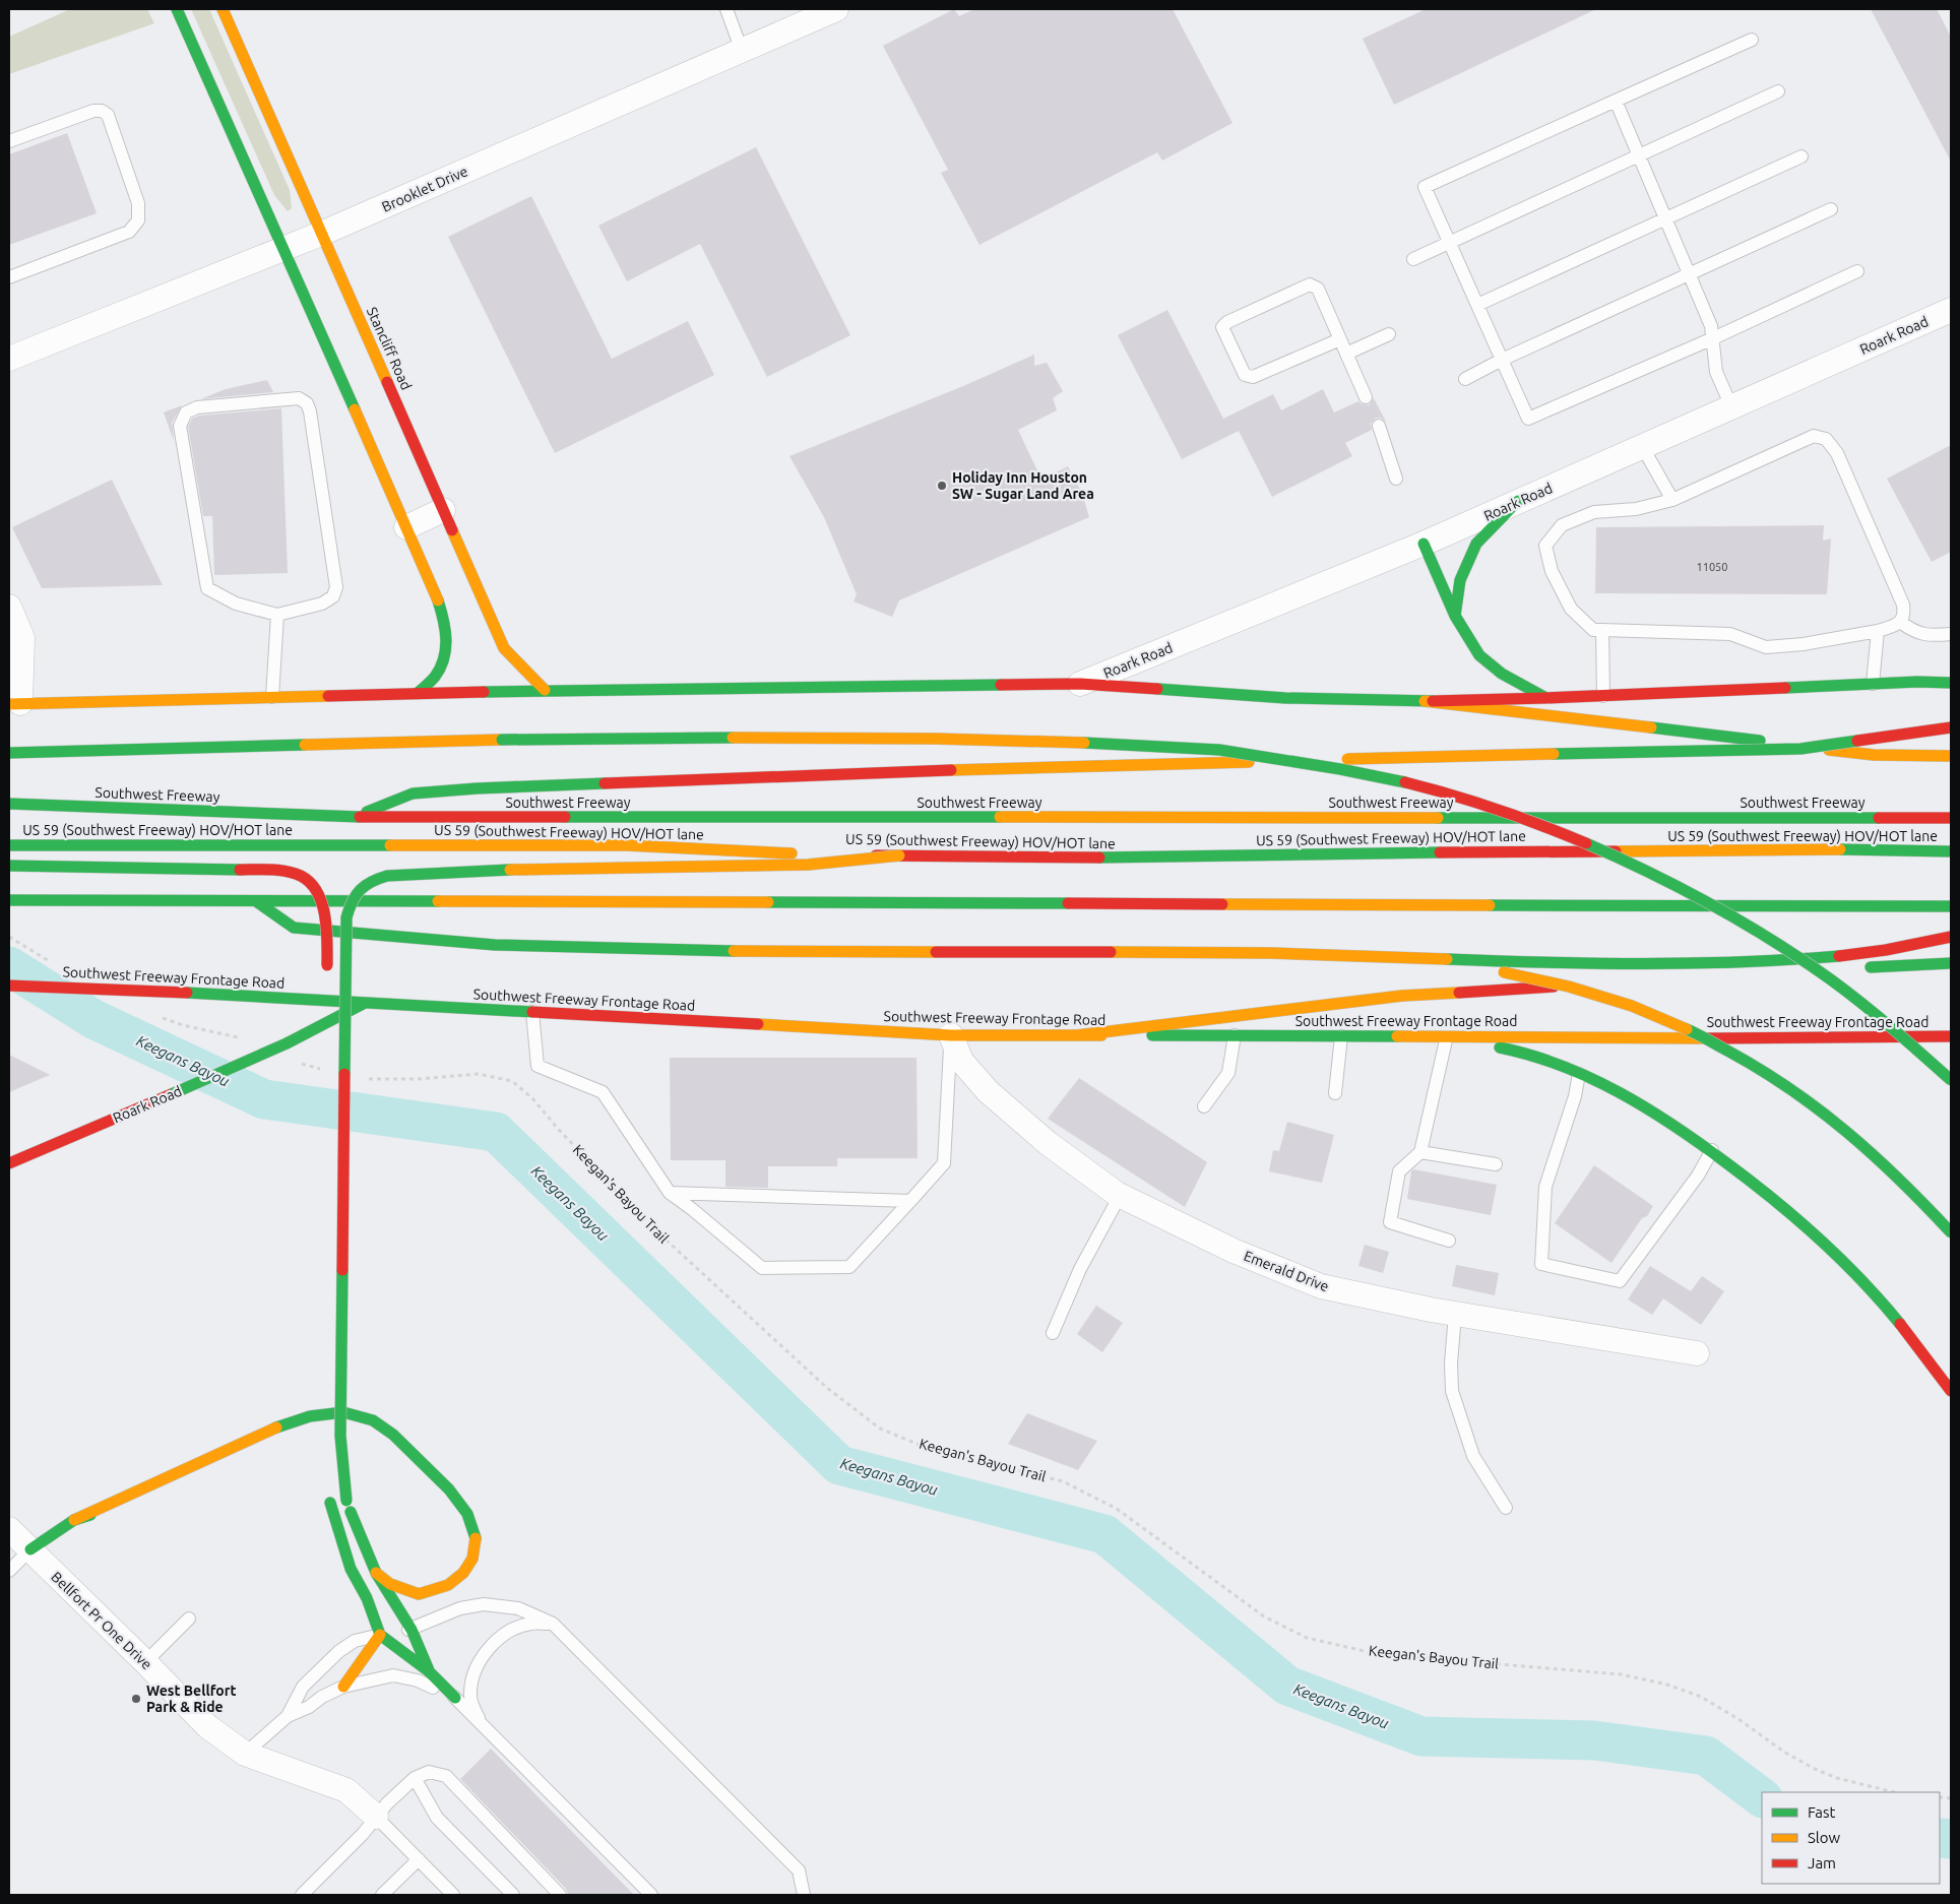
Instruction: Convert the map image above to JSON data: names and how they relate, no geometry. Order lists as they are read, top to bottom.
{
  "streets": {
    "main road": [
      "Roark Road",
      "Stancliff Road",
      "Southwest Freeway",
      "US 59 (Southwest Freeway) HOV/HOT lane",
      "Southwest Freeway Frontage Road"
    ],
    "street": ["Brooklet Drive", "Emerald Drive", "Bellfort Pr One Drive"],
    "path": ["Keegan's Bayou Trail"]
  },
  "crossings": [
    ["Brooklet Drive", "Stancliff Road"],
    ["Roark Road", "Southwest Freeway Frontage Road"],
    ["Southwest Freeway Frontage Road", "Emerald Drive"]
  ],
  "water": ["Keegans Bayou"],
  "places": ["Holiday Inn Houston SW - Sugar Land Area", "West Bellfort Park & Ride"],
  "house_numbers": ["11050"],
  "legend": ["Fast", "Slow", "Jam"]
}
